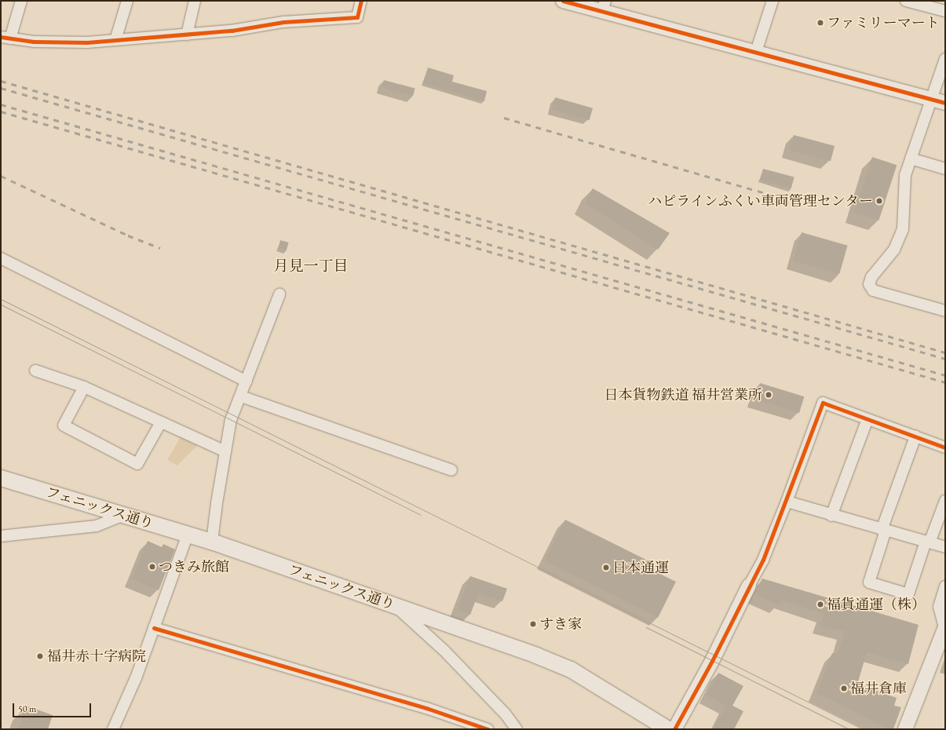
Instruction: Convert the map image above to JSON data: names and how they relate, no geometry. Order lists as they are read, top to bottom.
{
  "streets": {
    "main road": ["フェニックス通り"]
  },
  "districts": ["月見一丁目"],
  "places": [
    "ファミリーマート",
    "ハピラインふくい車両管理センター",
    "日本貨物鉄道 福井営業所",
    "つきみ旅館",
    "日本通運",
    "福貨通運（株）",
    "すき家",
    "福井赤十字病院",
    "福井倉庫"
  ],
  "scale_bar": "50 m"
}
